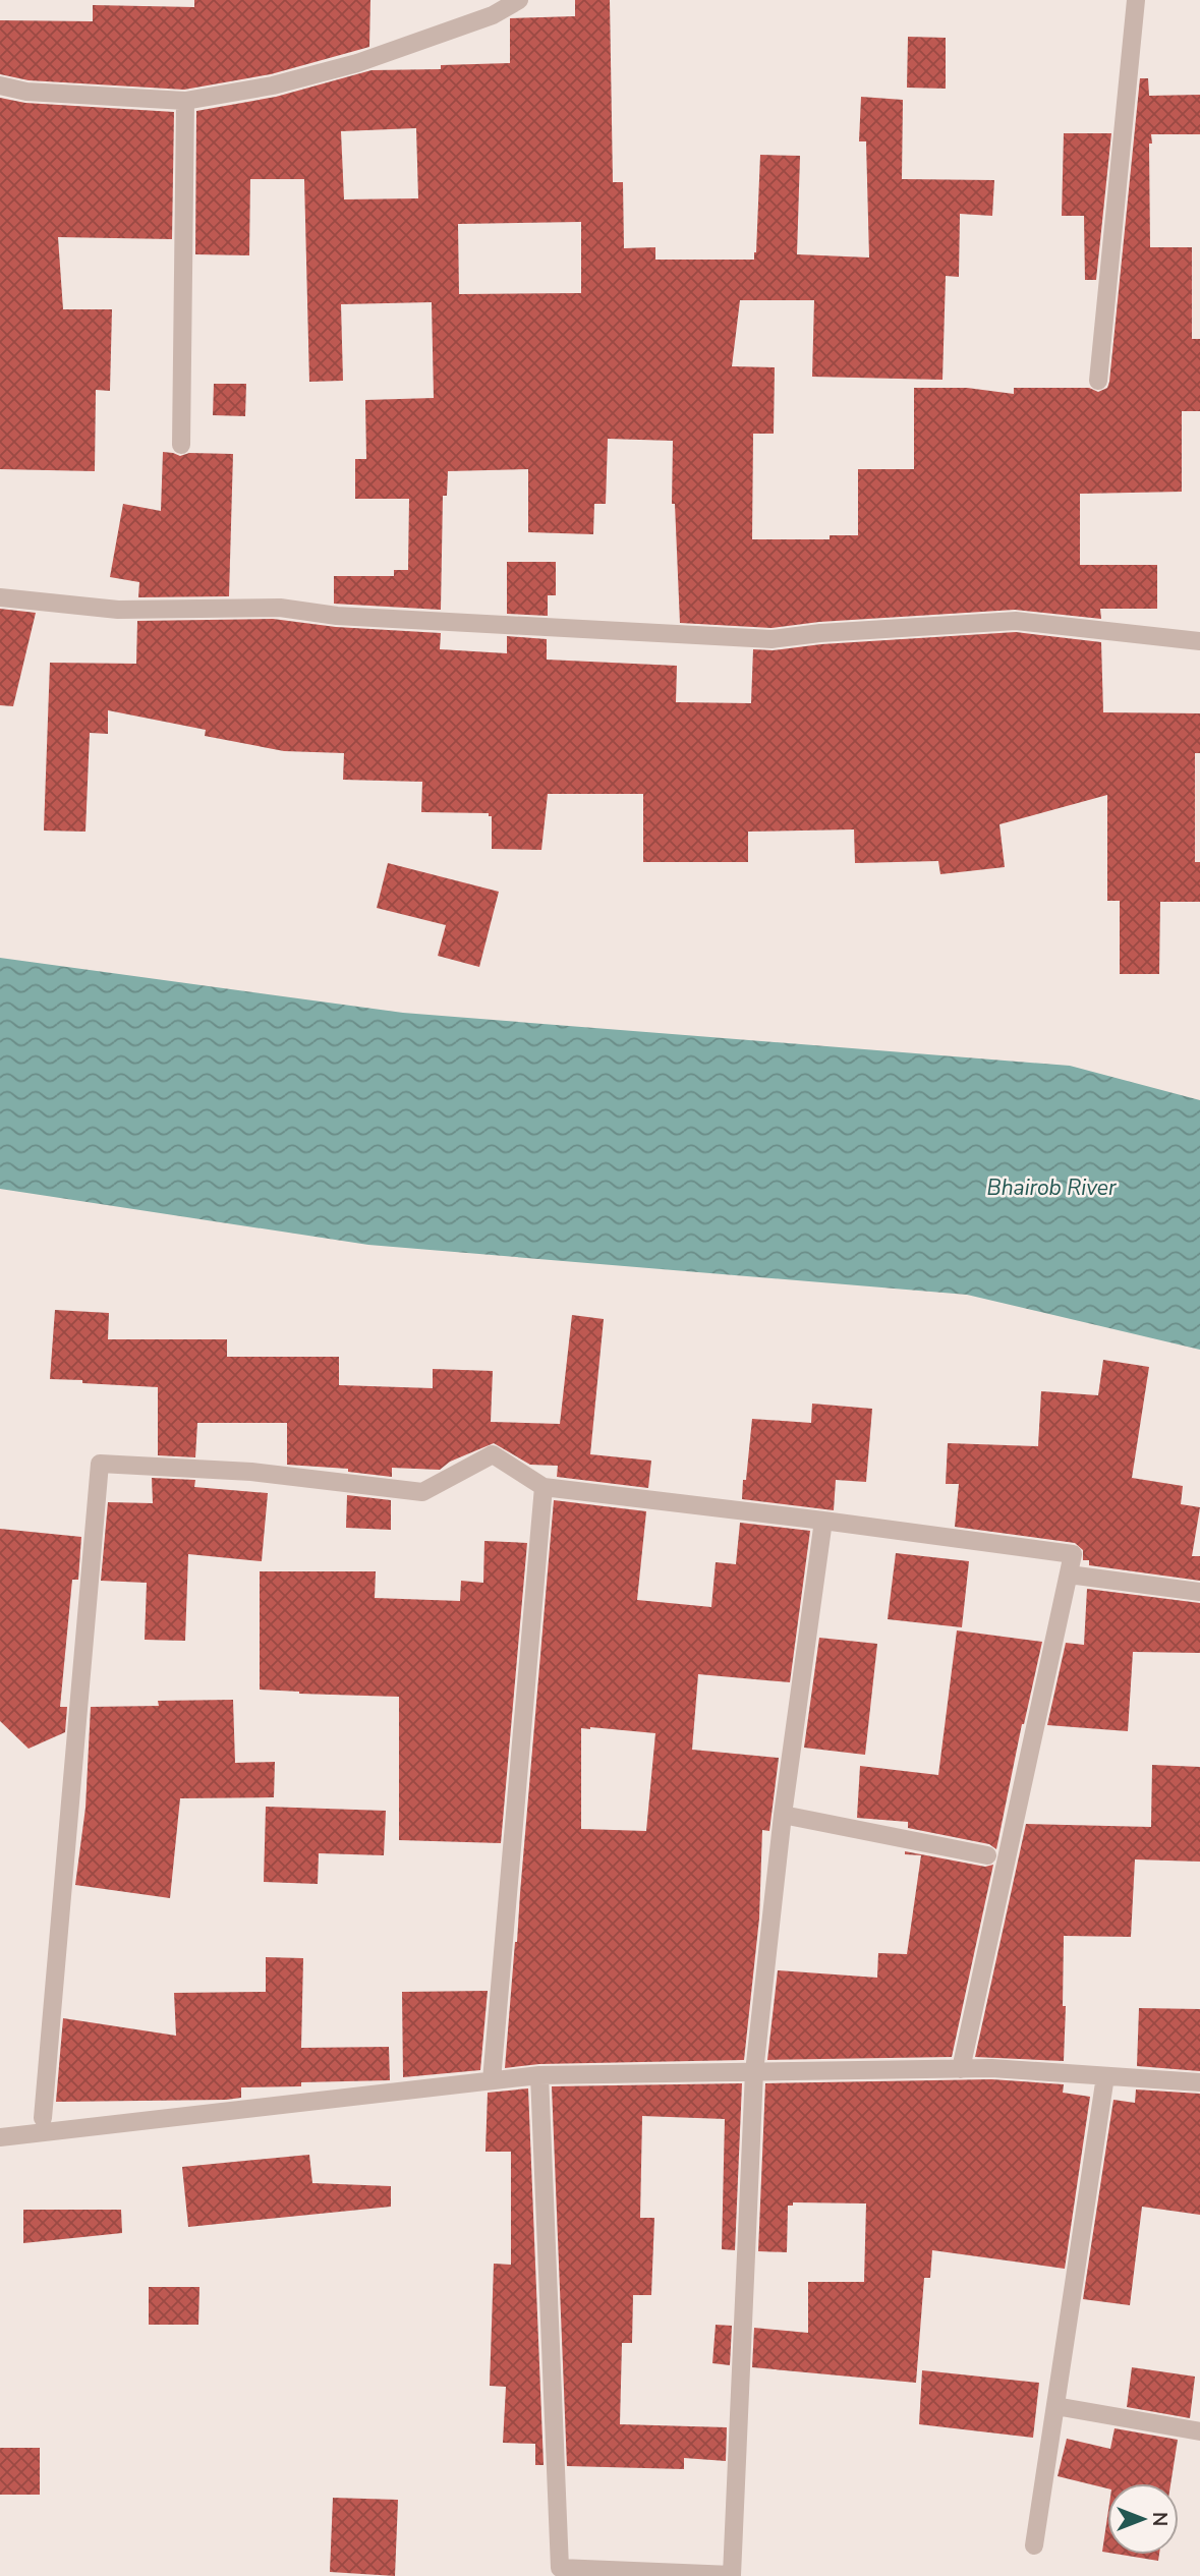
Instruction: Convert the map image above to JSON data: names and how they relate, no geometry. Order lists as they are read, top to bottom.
{
  "water": ["Bhairob River"],
  "north": "right"
}
